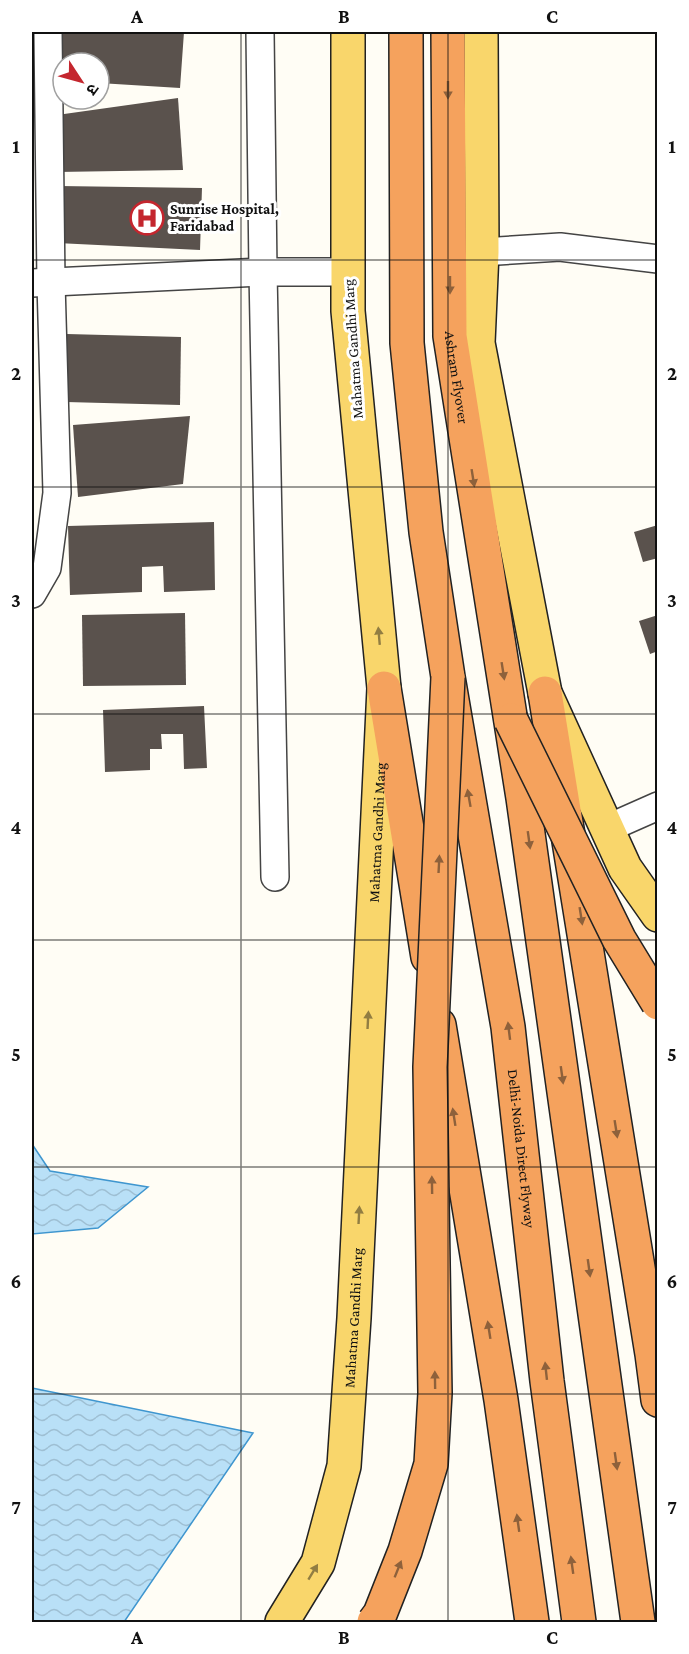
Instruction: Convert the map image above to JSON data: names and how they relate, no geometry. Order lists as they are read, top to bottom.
{
  "streets": {
    "highway": ["Ashram Flyover", "Delhi-Noida Direct Flyway"],
    "main road": ["Mahatma Gandhi Marg"]
  },
  "one_way": ["Mahatma Gandhi Marg"],
  "places": {
    "hospital": ["Sunrise Hospital, Faridabad"]
  },
  "north": "bottom right",
  "grid": {
    "columns": ["A", "B", "C"],
    "rows": [
      "1",
      "2",
      "3",
      "4",
      "5",
      "6",
      "7"
    ]
  }
}
